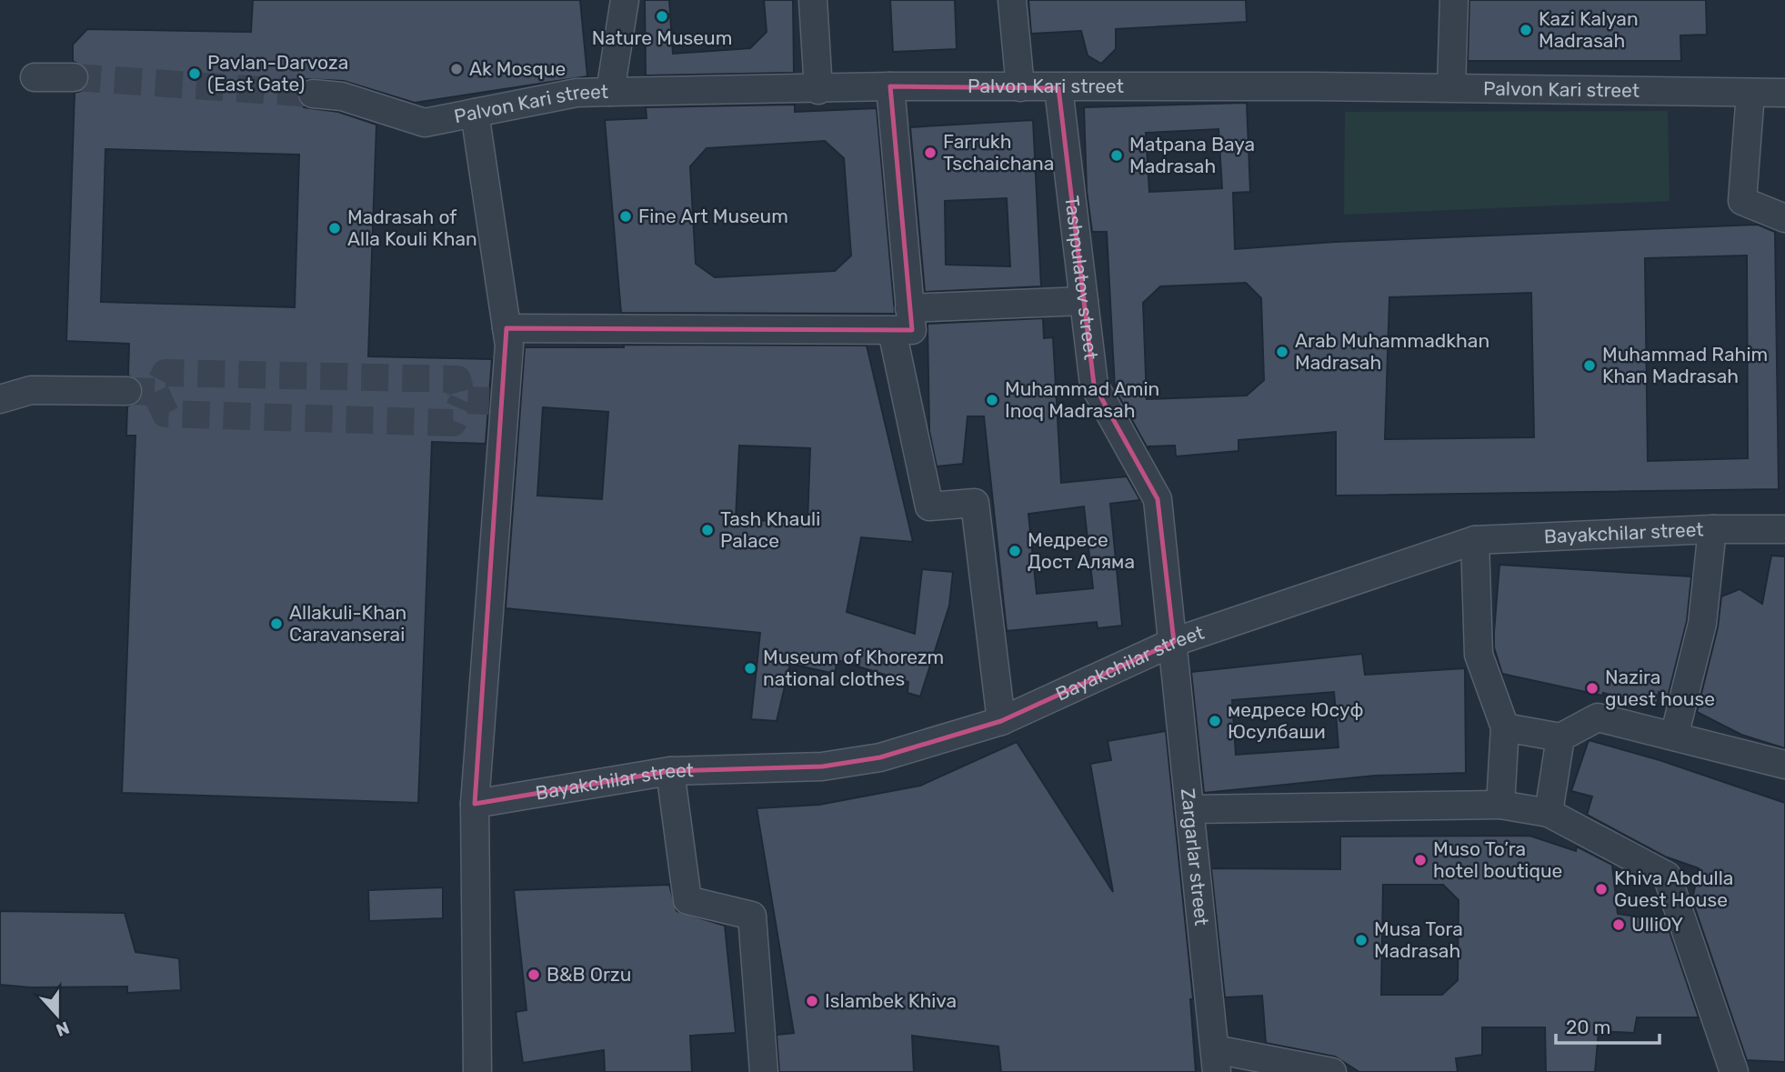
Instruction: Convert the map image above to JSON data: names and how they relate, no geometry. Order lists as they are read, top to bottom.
{
  "streets": {
    "street": [
      "Palvon Kari street",
      "Tashpulatov street",
      "Bayakchilar street",
      "Zargarlar street"
    ]
  },
  "crossings": [
    ["Palvon Kari street", "Tashpulatov street"],
    ["Tashpulatov street", "Bayakchilar street"],
    ["Tashpulatov street", "Zargarlar street"],
    ["Bayakchilar street", "Zargarlar street"]
  ],
  "places": [
    "Nature Museum",
    "Kazi Kalyan Madrasah",
    "Ak Mosque",
    "Pavlan-Darvoza (East Gate)",
    "Farrukh Tschaichana",
    "Matpana Baya Madrasah",
    "Fine Art Museum",
    "Madrasah of Alla Kouli Khan",
    "Arab Muhammadkhan Madrasah",
    "Muhammad Rahim Khan Madrasah",
    "Muhammad Amin Inoq Madrasah",
    "Tash Khauli Palace",
    "Медресе Дост Аляма",
    "Allakuli-Khan Caravanserai",
    "Museum of Khorezm national clothes",
    "Nazira guest house",
    "медресе Юсуф Юсулбаши",
    "Muso To’ra hotel boutique",
    "Khiva Abdulla Guest House",
    "UlliOY",
    "Musa Tora Madrasah",
    "B&B Orzu",
    "Islambek Khiva"
  ],
  "scale_bar": "20 m",
  "north": "bottom"
}
